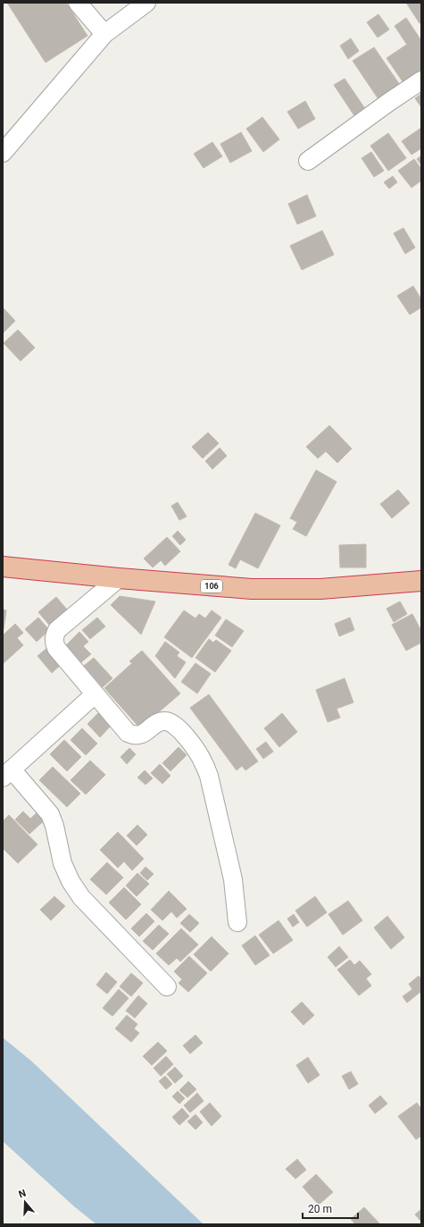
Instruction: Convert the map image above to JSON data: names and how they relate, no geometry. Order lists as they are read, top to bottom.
{
  "streets": {
    "highway": ["106"]
  },
  "scale_bar": "20 m",
  "north": "top"
}
